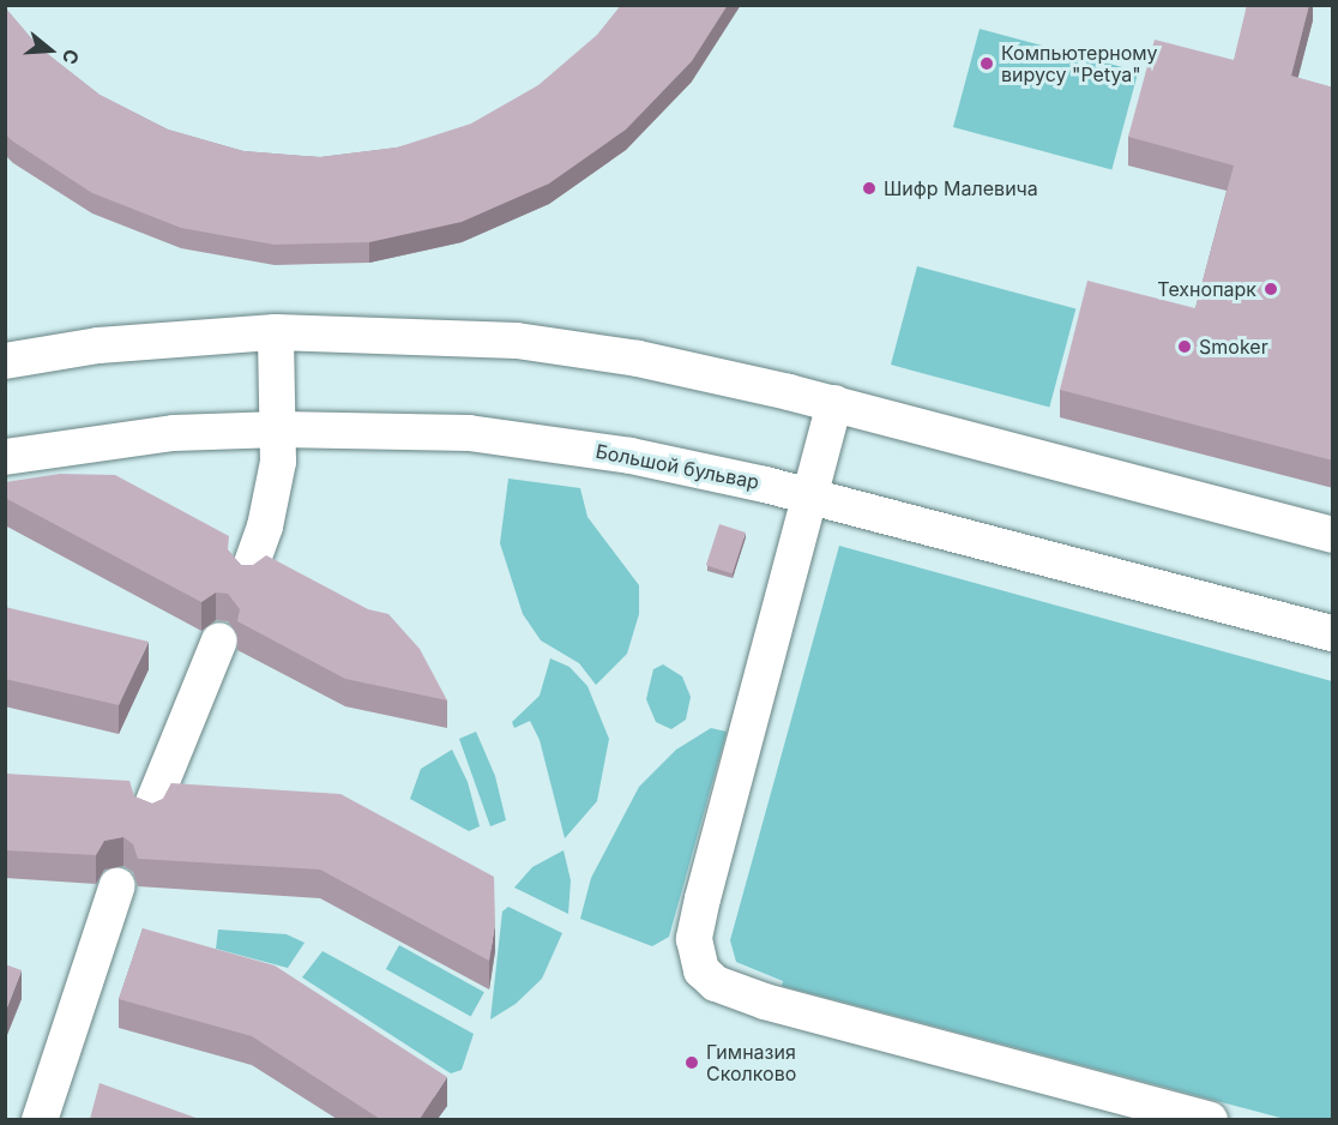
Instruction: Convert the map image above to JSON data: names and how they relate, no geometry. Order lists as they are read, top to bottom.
{
  "streets": {
    "street": ["Большой бульвар"]
  },
  "places": [
    "Компьютерному вирусу \"Petya\"",
    "Шифр Малевича",
    "Технопарк",
    "Smoker",
    "Гимназия Сколково"
  ],
  "north": "right"
}
